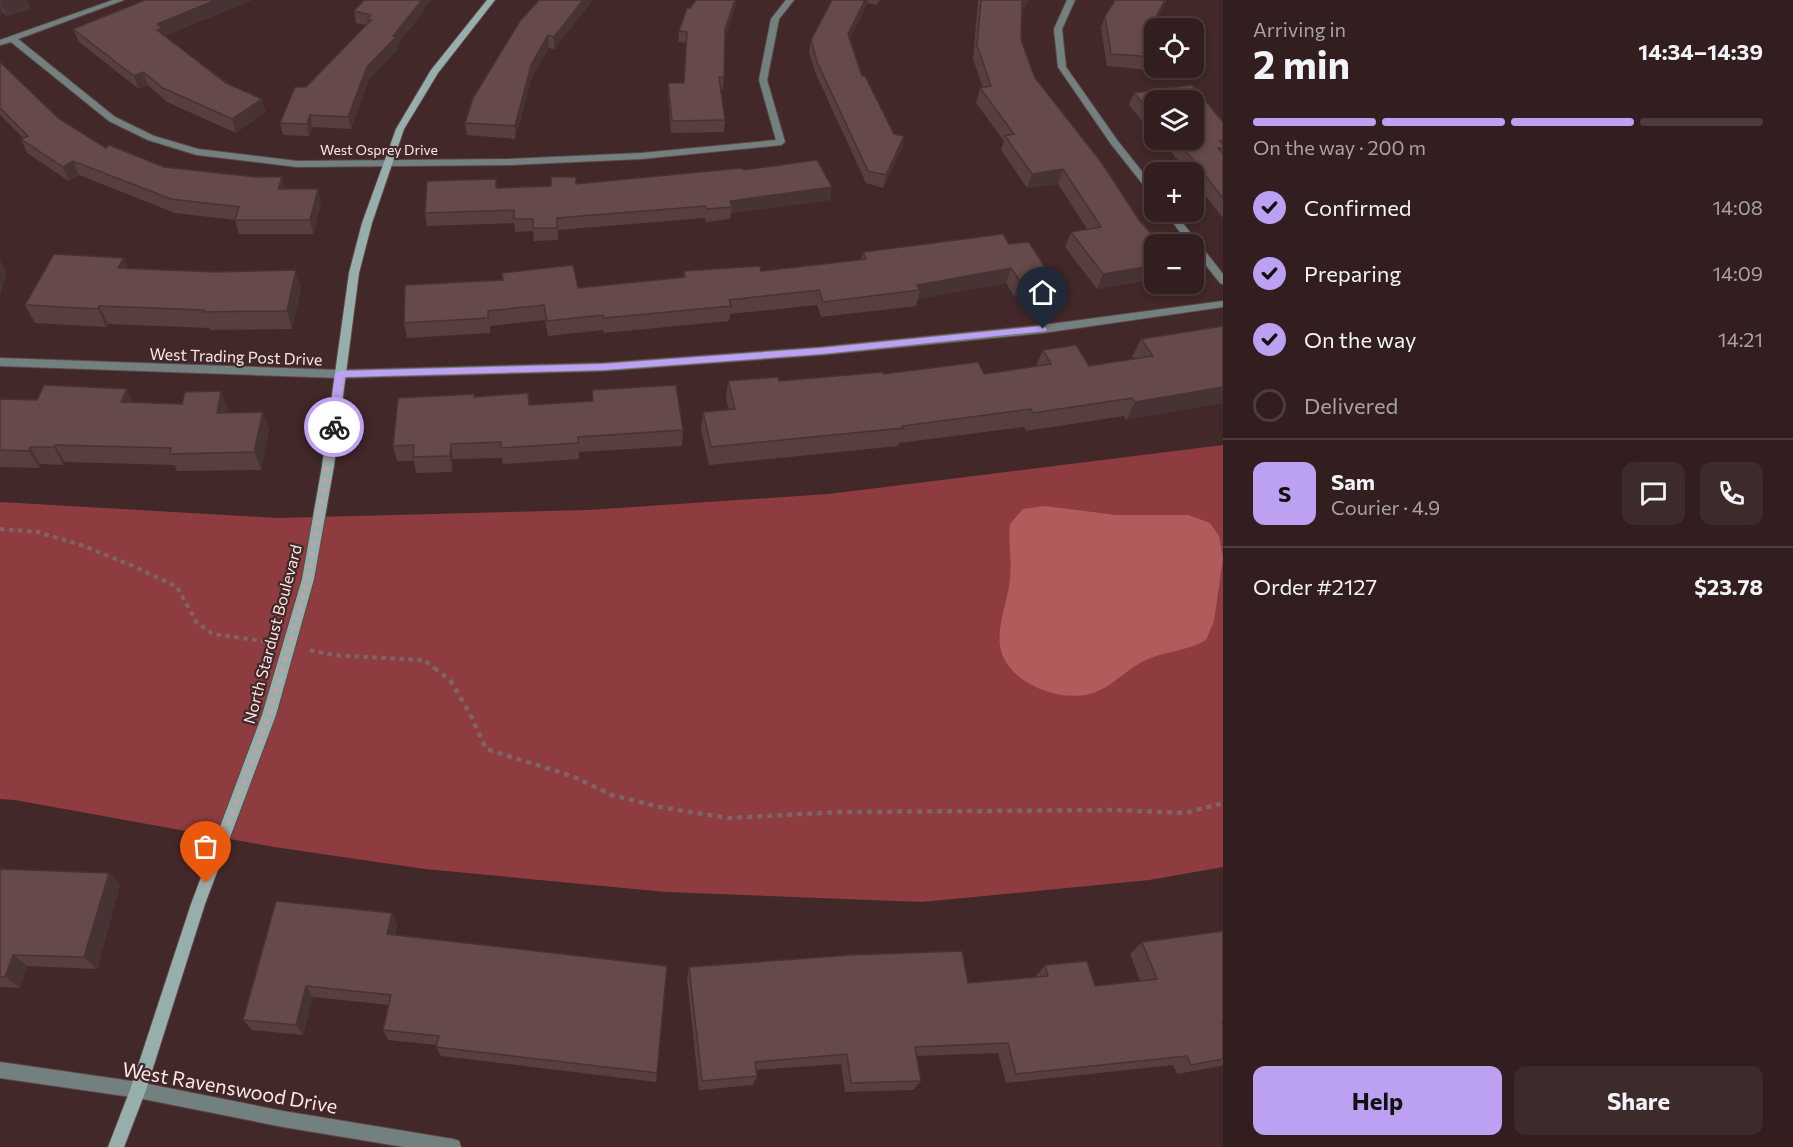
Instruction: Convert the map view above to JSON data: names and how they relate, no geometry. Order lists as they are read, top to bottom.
{
  "streets": {
    "street": [
      "West Osprey Drive",
      "West Trading Post Drive",
      "North Stardust Boulevard",
      "West Ravenswood Drive"
    ]
  },
  "crossings": [
    ["West Osprey Drive", "North Stardust Boulevard"],
    ["West Trading Post Drive", "North Stardust Boulevard"],
    ["North Stardust Boulevard", "West Ravenswood Drive"]
  ],
  "page": {
    "heading": ["2 min", "Arriving in", "14:34–14:39"],
    "panel": [
      "Sam",
      "Courier · 4.9",
      "Order #2127",
      "$23.78"
    ],
    "map_buttons": ["+", "−"],
    "bar": "On the way · 200 m",
    "list": [
      ["Confirmed", "14:08"],
      ["Preparing", "14:09"],
      ["On the way", "14:21"],
      "Delivered"
    ],
    "round": "S",
    "buttons": ["Help", "Share"]
  }
}
